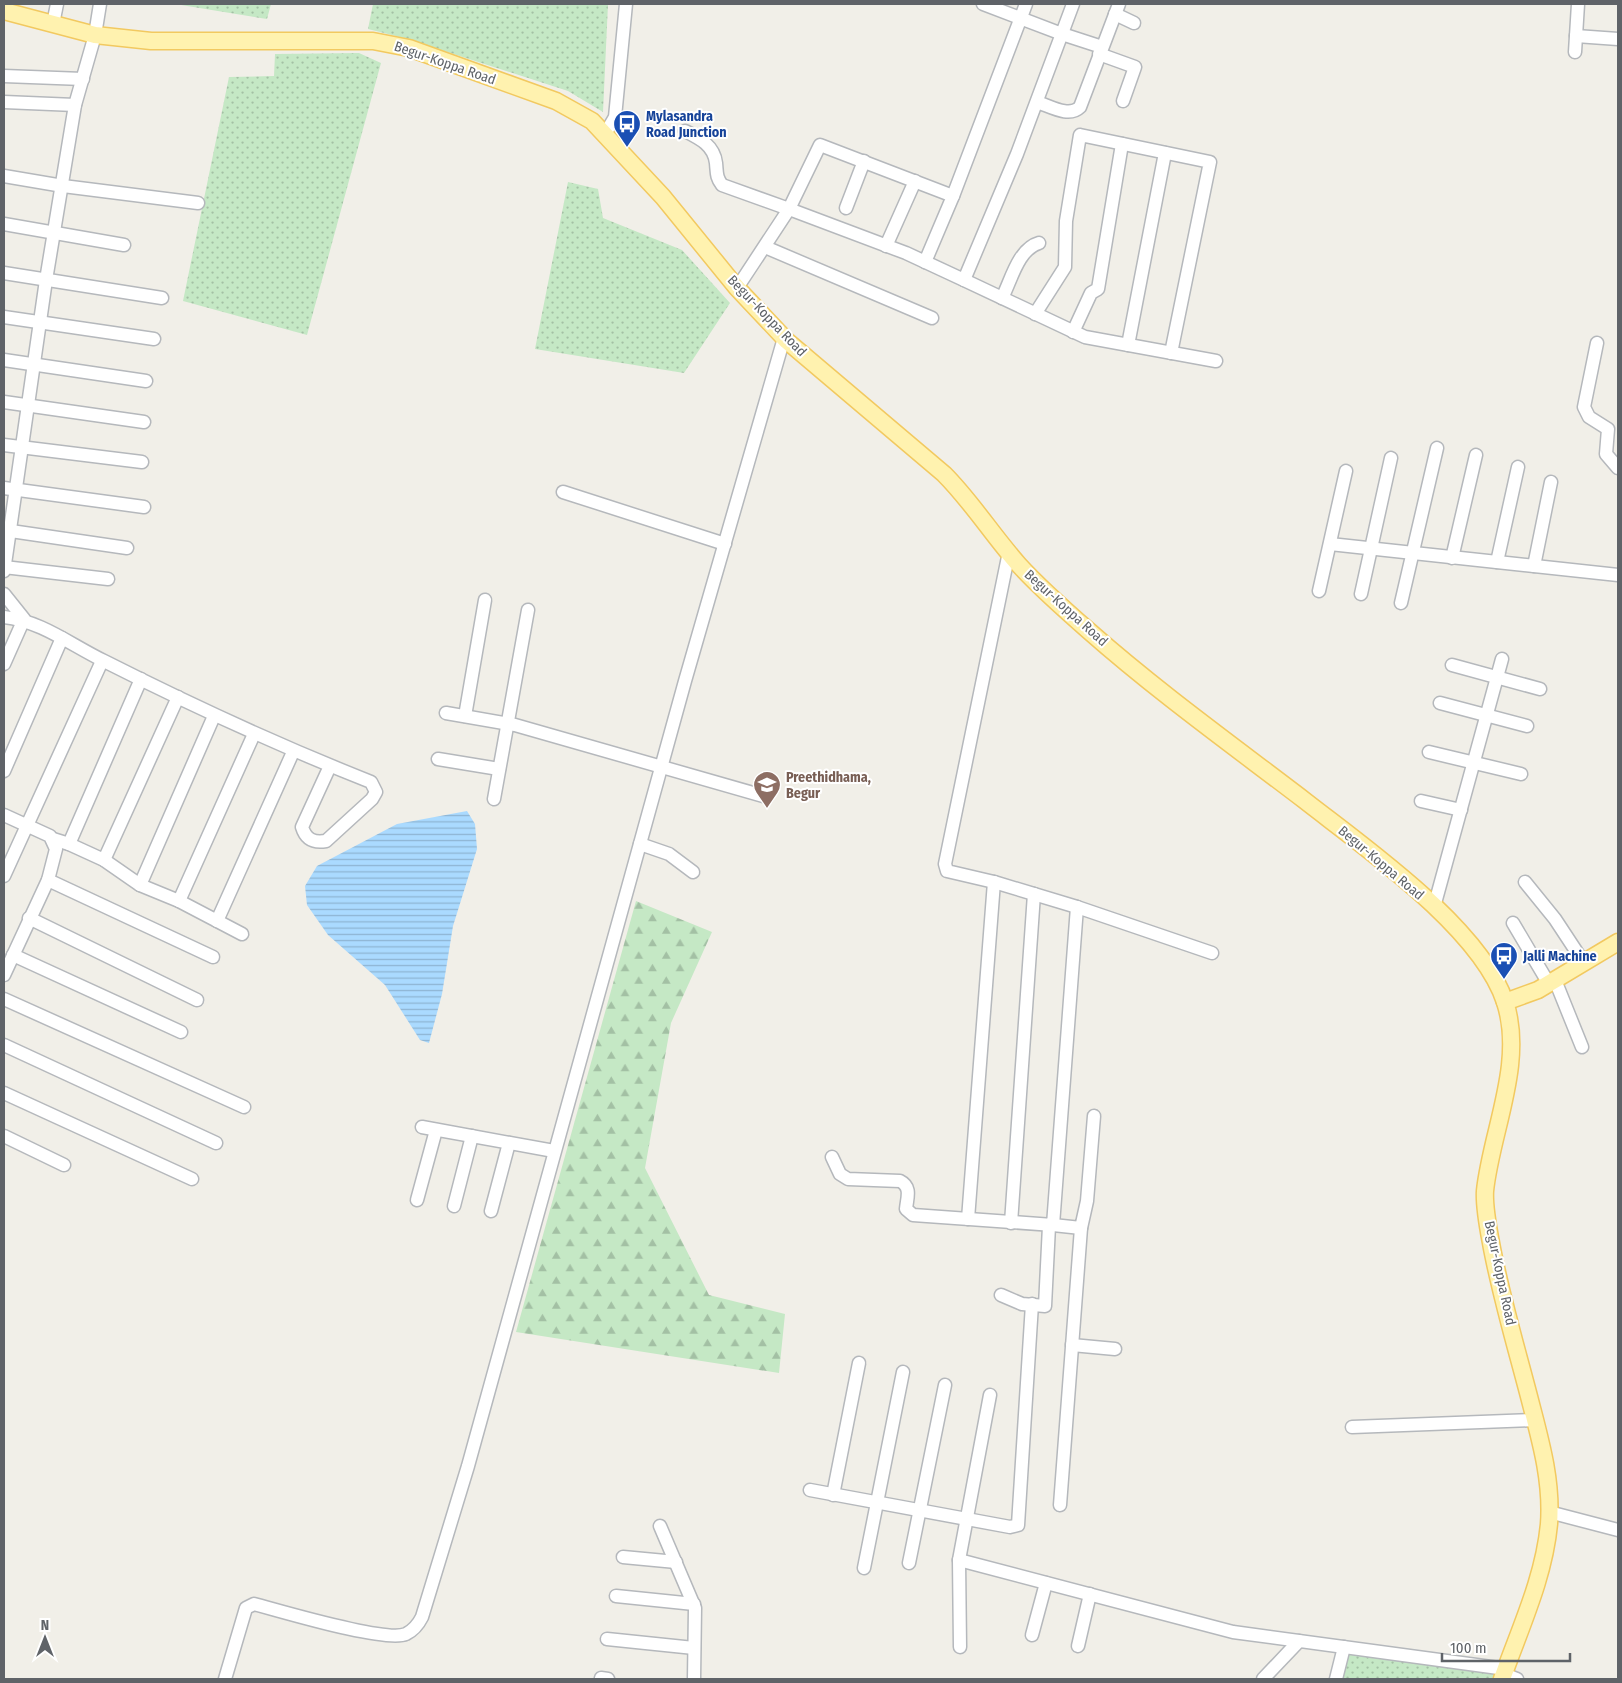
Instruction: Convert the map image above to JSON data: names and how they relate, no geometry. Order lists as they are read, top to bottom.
{
  "streets": {
    "main road": ["Begur-Koppa Road"]
  },
  "places": {
    "bus stop": ["Mylasandra Road Junction", "Jalli Machine"],
    "school or university": ["Preethidhama, Begur"]
  },
  "scale_bar": "100 m",
  "north": "top"
}
